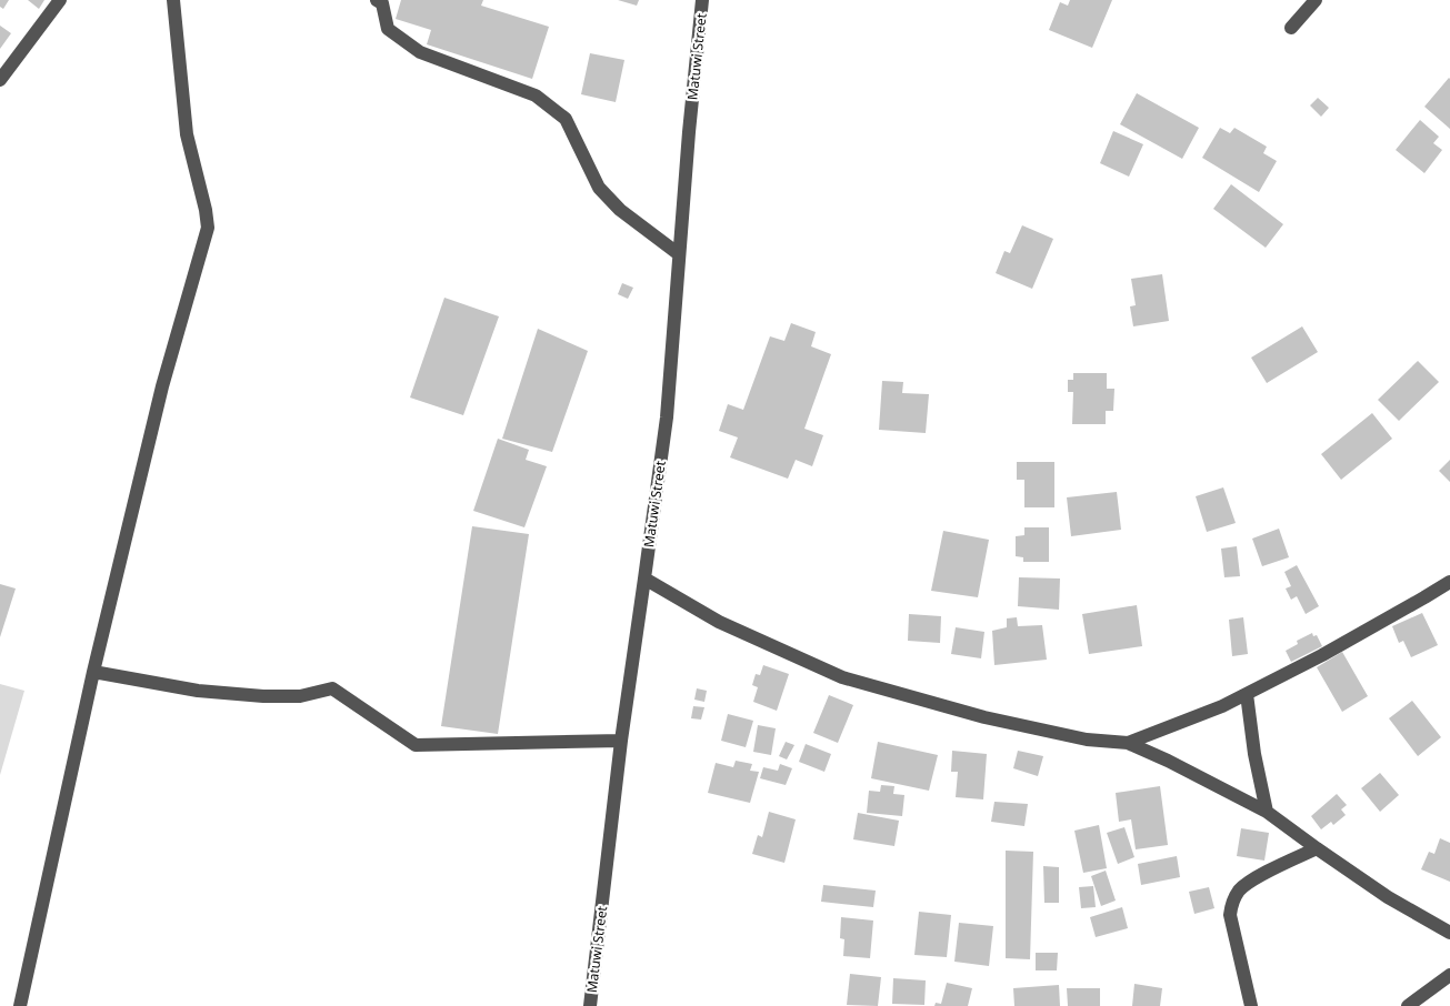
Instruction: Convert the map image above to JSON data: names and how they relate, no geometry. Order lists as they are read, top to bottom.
{
  "streets": {
    "street": ["Matuwi Street"]
  }
}
